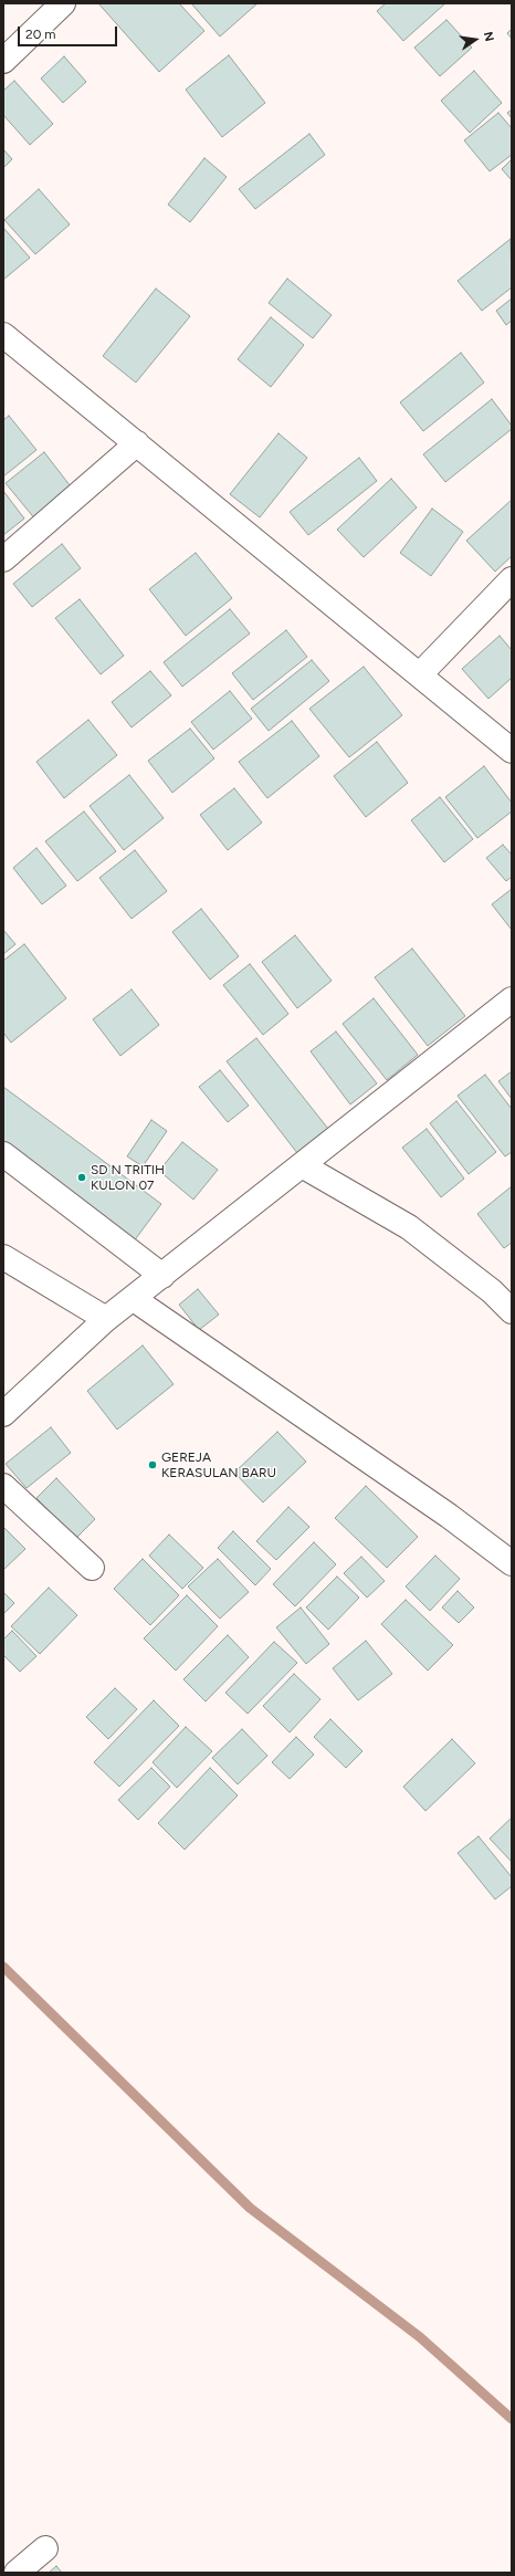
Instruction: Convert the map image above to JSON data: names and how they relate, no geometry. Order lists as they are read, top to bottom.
{
  "places": ["SD N TRITIH KULON 07", "GEREJA KERASULAN BARU"],
  "scale_bar": "20 m",
  "north": "right"
}
